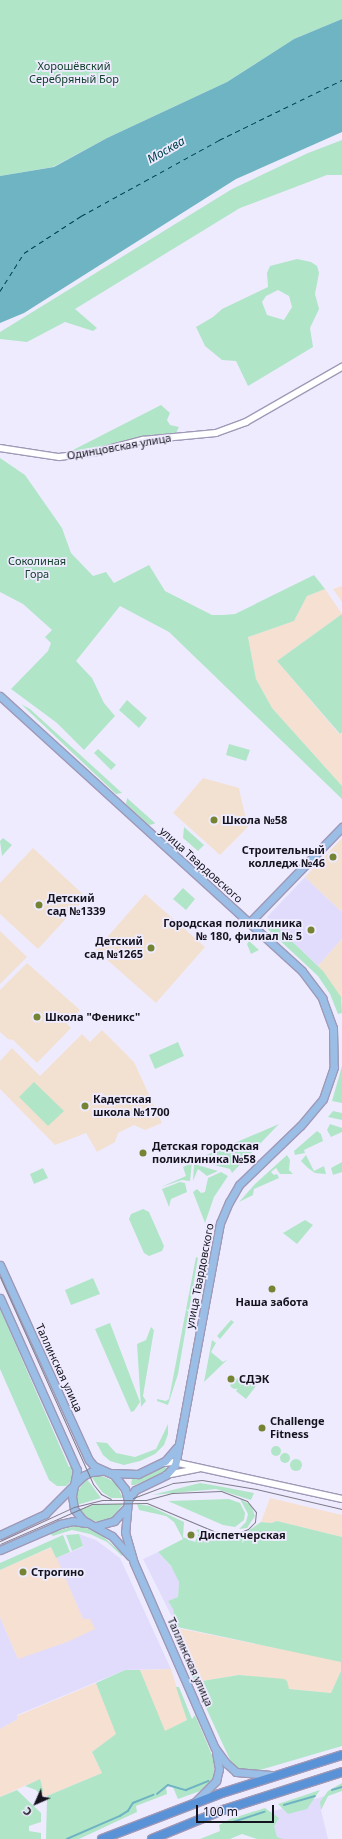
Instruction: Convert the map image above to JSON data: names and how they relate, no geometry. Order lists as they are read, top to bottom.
{
  "streets": {
    "main road": ["улица Твардовского", "Таллинская улица"],
    "street": ["Одинцовская улица"]
  },
  "crossings": [
    ["улица Твардовского", "Таллинская улица"]
  ],
  "water": ["Москва"],
  "parks": ["Хорошёвский Серебряный Бор", "Соколиная Гора"],
  "places": [
    "Школа №58",
    "Строительный колледж №46",
    "Детский сад №1339",
    "Городская поликлиника № 180, филиал № 5",
    "Детский сад №1265",
    "Школа \"Феникс\"",
    "Кадетская школа №1700",
    "Детская городская поликлиника №58",
    "Наша забота",
    "СДЭК",
    "Challenge Fitness",
    "Диспетчерская",
    "Строгино"
  ],
  "scale_bar": "100 m",
  "north": "bottom left"
}
